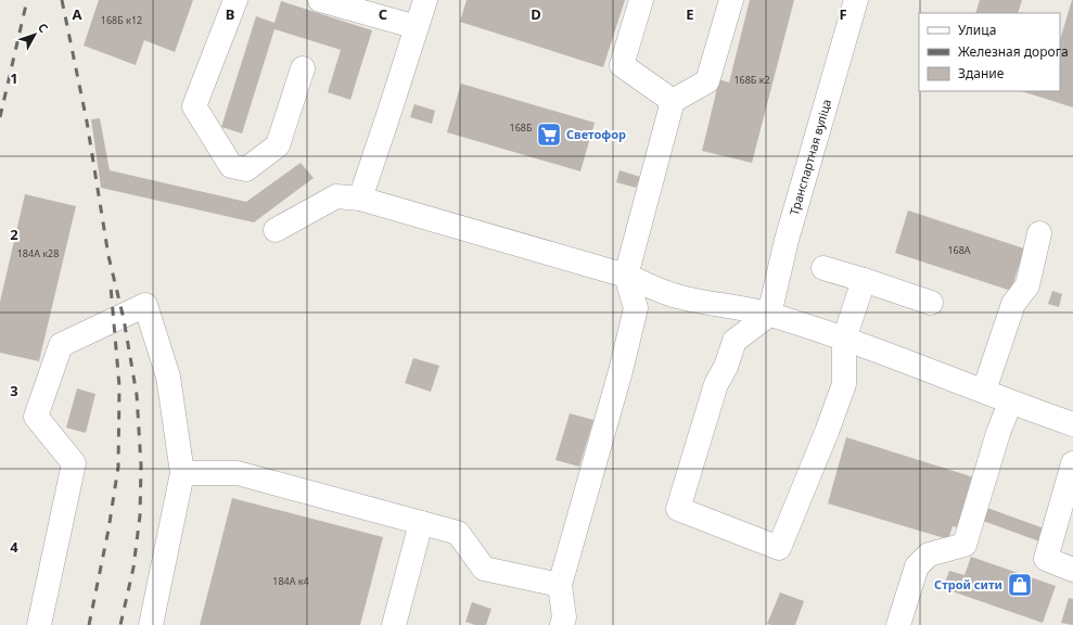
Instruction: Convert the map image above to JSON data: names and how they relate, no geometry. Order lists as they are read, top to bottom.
{
  "streets": {
    "street": ["Транспартная вуліца"]
  },
  "places": {
    "supermarket": ["Светофор"],
    "shop": ["Строй сити"]
  },
  "house_numbers": [
    "168Б к12",
    "168Б к2",
    "168Б",
    "168А",
    "184А к28",
    "184А к4"
  ],
  "legend": ["Улица", "Железная дорога", "Здание"],
  "north": "top right",
  "grid": {
    "columns": [
      "A",
      "B",
      "C",
      "D",
      "E",
      "F"
    ],
    "rows": [
      "1",
      "2",
      "3",
      "4"
    ]
  }
}
